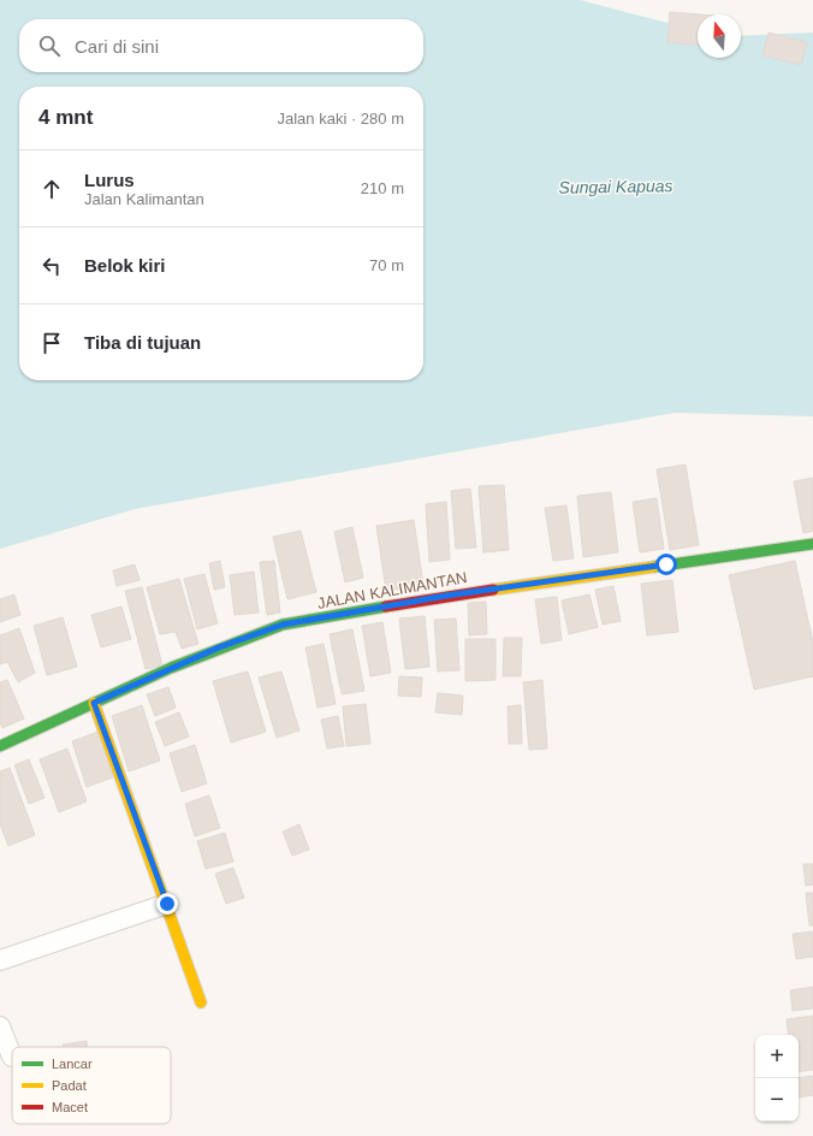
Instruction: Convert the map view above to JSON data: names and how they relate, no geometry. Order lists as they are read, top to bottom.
{
  "streets": {
    "street": ["JALAN KALIMANTAN"]
  },
  "water": ["Sungai Kapuas"],
  "legend": ["Lancar", "Padat", "Macet"],
  "north": "top",
  "page": {
    "search": "Cari di sini",
    "heading": ["4 mnt", "Jalan kaki · 280 m"],
    "list": [
      ["Lurus", "Jalan Kalimantan", "210 m"],
      ["Belok kiri", "70 m"],
      "Tiba di tujuan"
    ],
    "map_buttons": ["+", "−"]
  }
}
